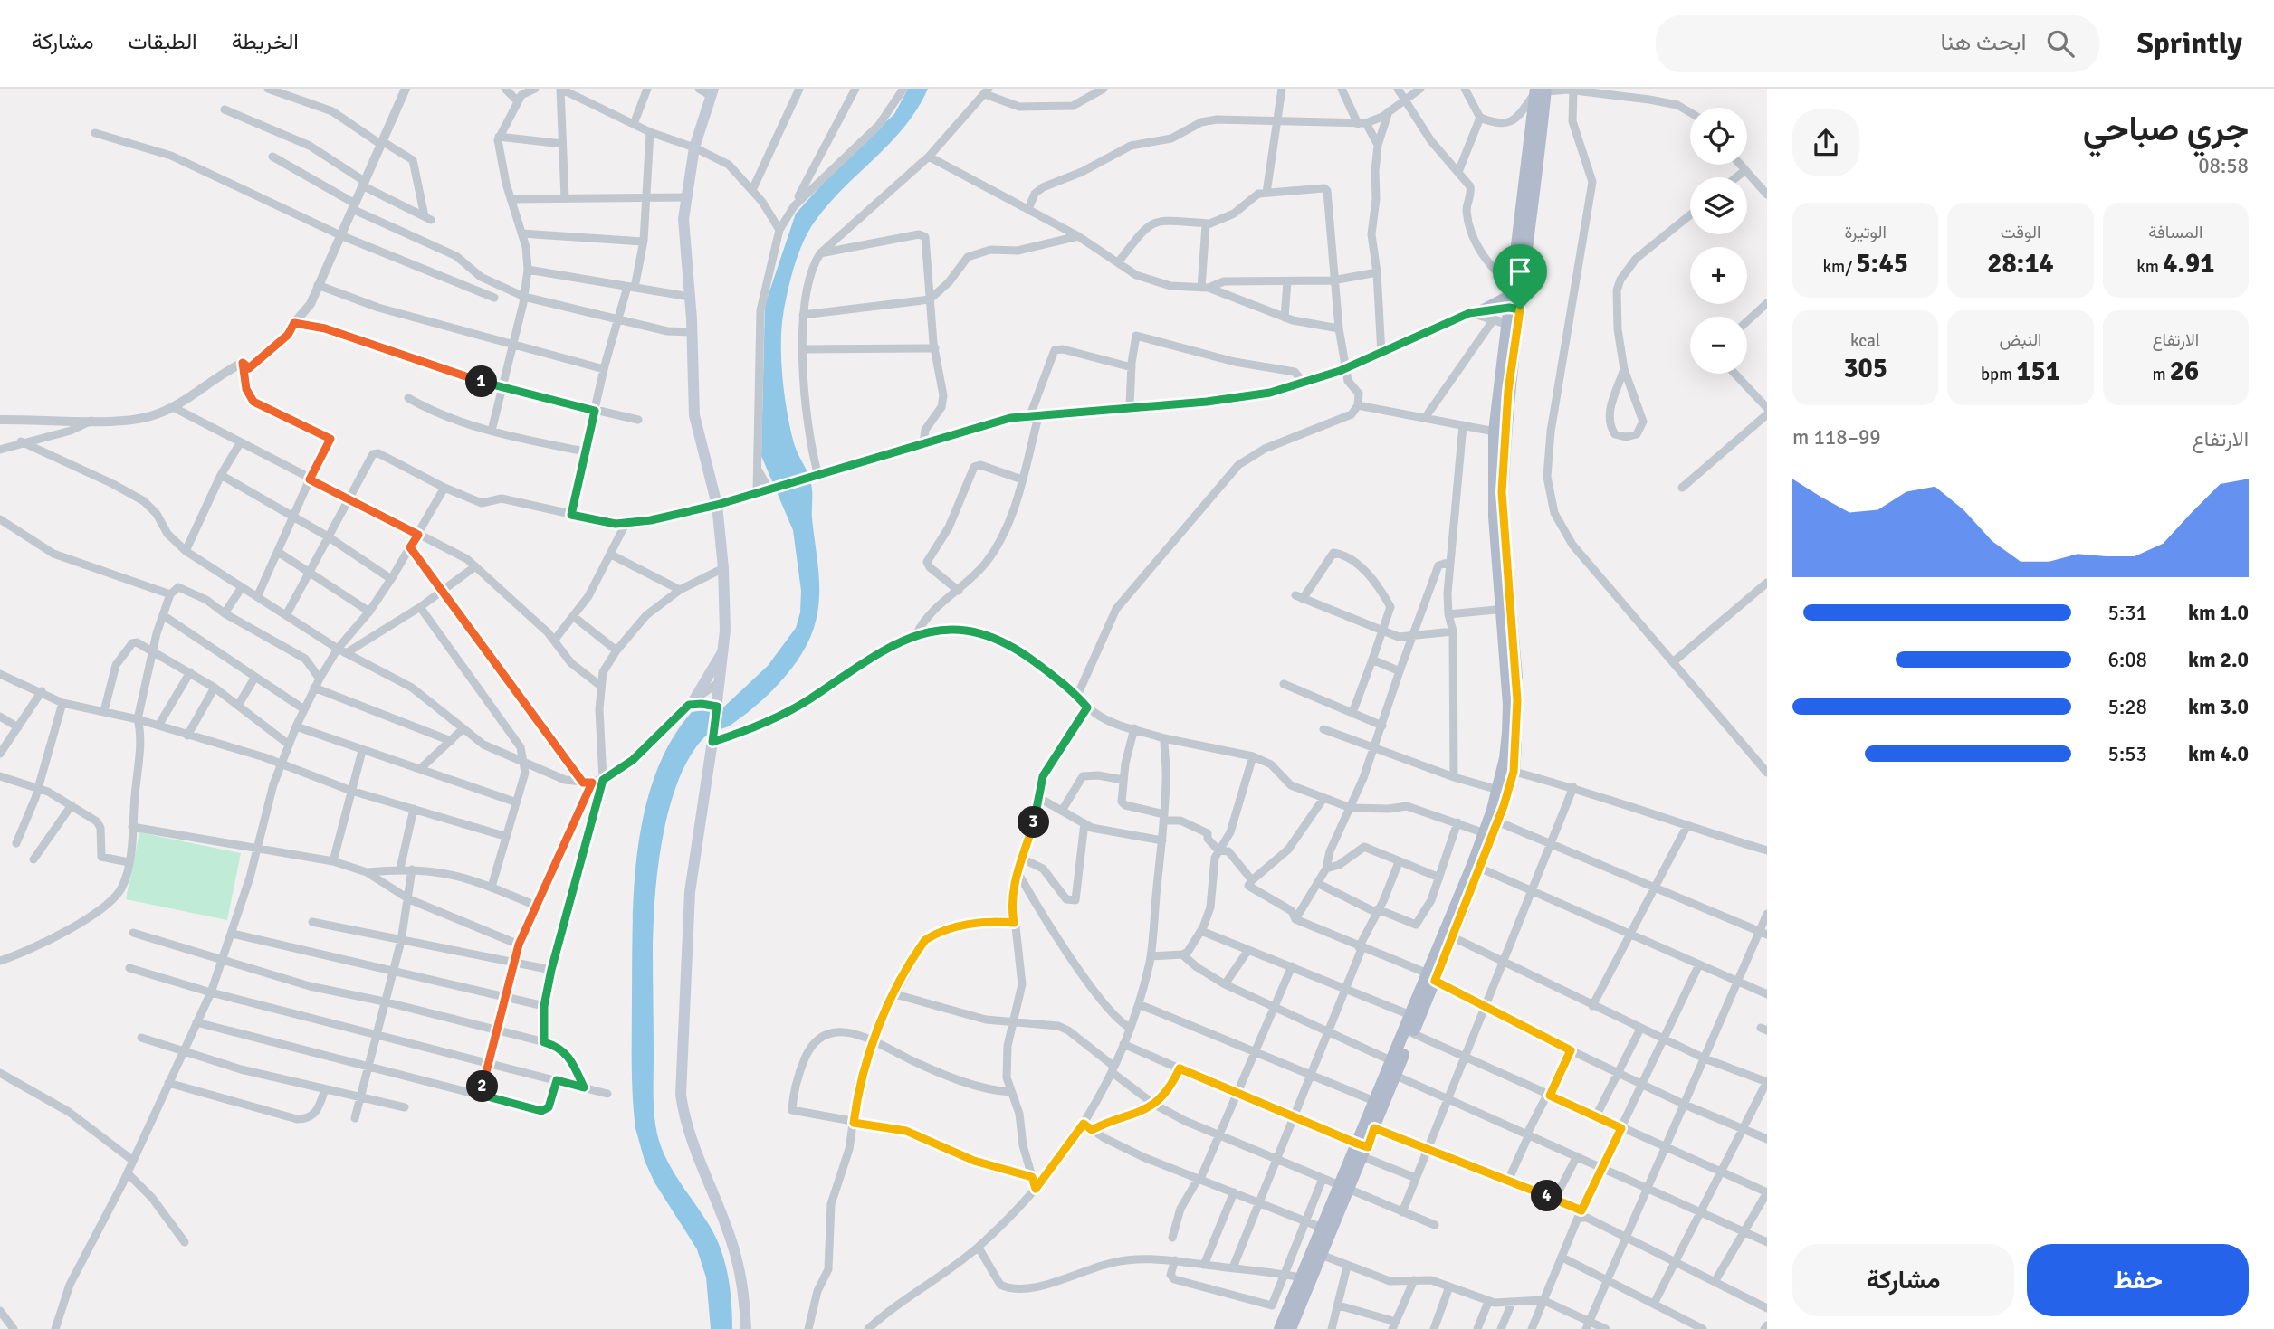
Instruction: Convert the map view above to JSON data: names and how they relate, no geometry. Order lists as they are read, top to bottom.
{
  "page": {
    "header": "Sprintly",
    "search": "ابحث هنا",
    "nav": ["الخريطة", "الطبقات", "مشاركة"],
    "heading": ["جري صباحي", "08:58"],
    "map_buttons": ["+", "−"],
    "stats": [
      ["المسافة", "4.91 km"],
      ["الوقت", "28:14"],
      ["الوتيرة", "5:45 /km"],
      ["الارتفاع", "26 m"],
      ["النبض", "151 bpm"],
      ["kcal", "305"]
    ],
    "pins": [
      "1",
      "3",
      "2",
      "4"
    ],
    "chart": ["الارتفاع", "99–118 m"],
    "list": [
      {
        "name": "1.0 km",
        "note": "5:31"
      },
      {
        "name": "2.0 km",
        "note": "6:08"
      },
      {
        "name": "3.0 km",
        "note": "5:28"
      },
      {
        "name": "4.0 km",
        "note": "5:53"
      }
    ],
    "buttons": ["حفظ", "مشاركة"]
  }
}
